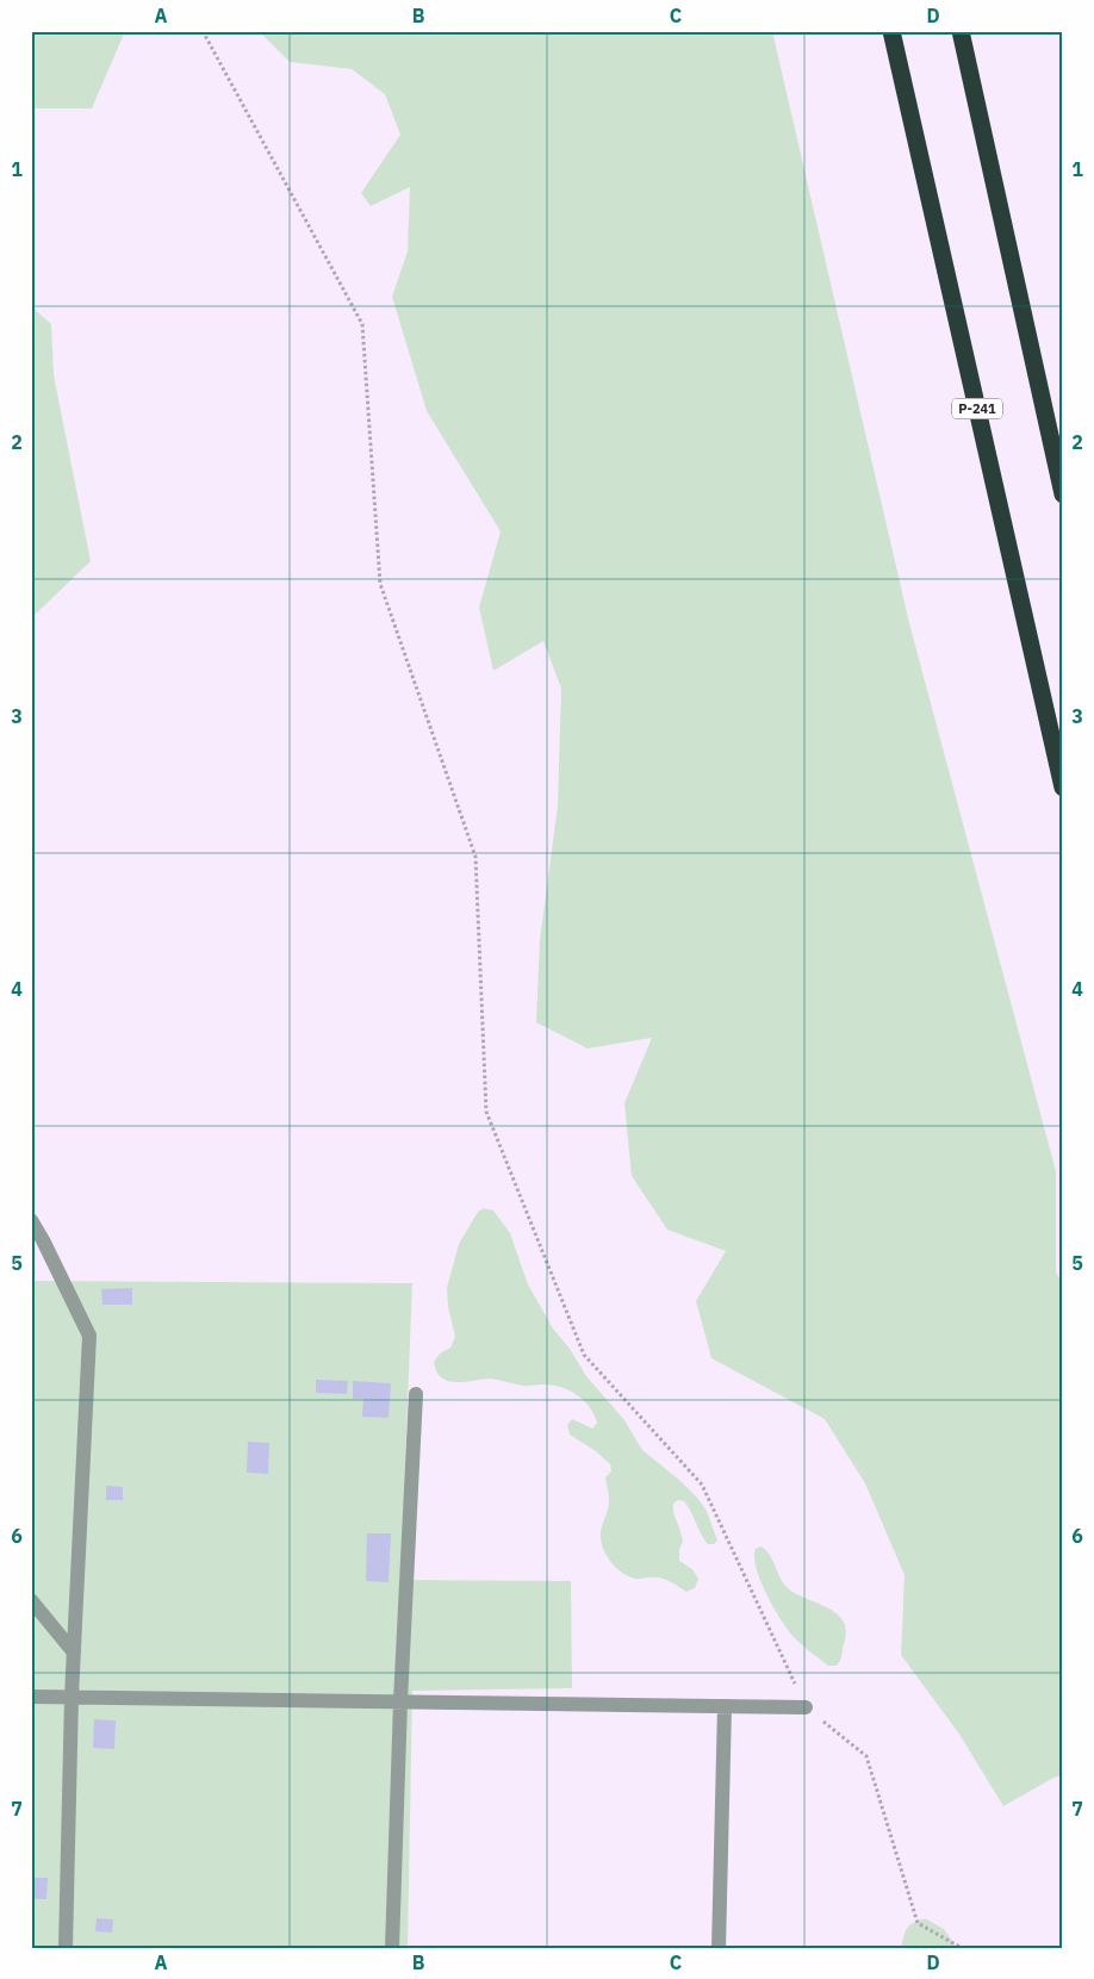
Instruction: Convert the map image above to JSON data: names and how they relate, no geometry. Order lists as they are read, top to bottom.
{
  "streets": {
    "highway": ["Р-241"]
  },
  "grid": {
    "columns": [
      "A",
      "B",
      "C",
      "D"
    ],
    "rows": [
      "1",
      "2",
      "3",
      "4",
      "5",
      "6",
      "7"
    ]
  }
}
